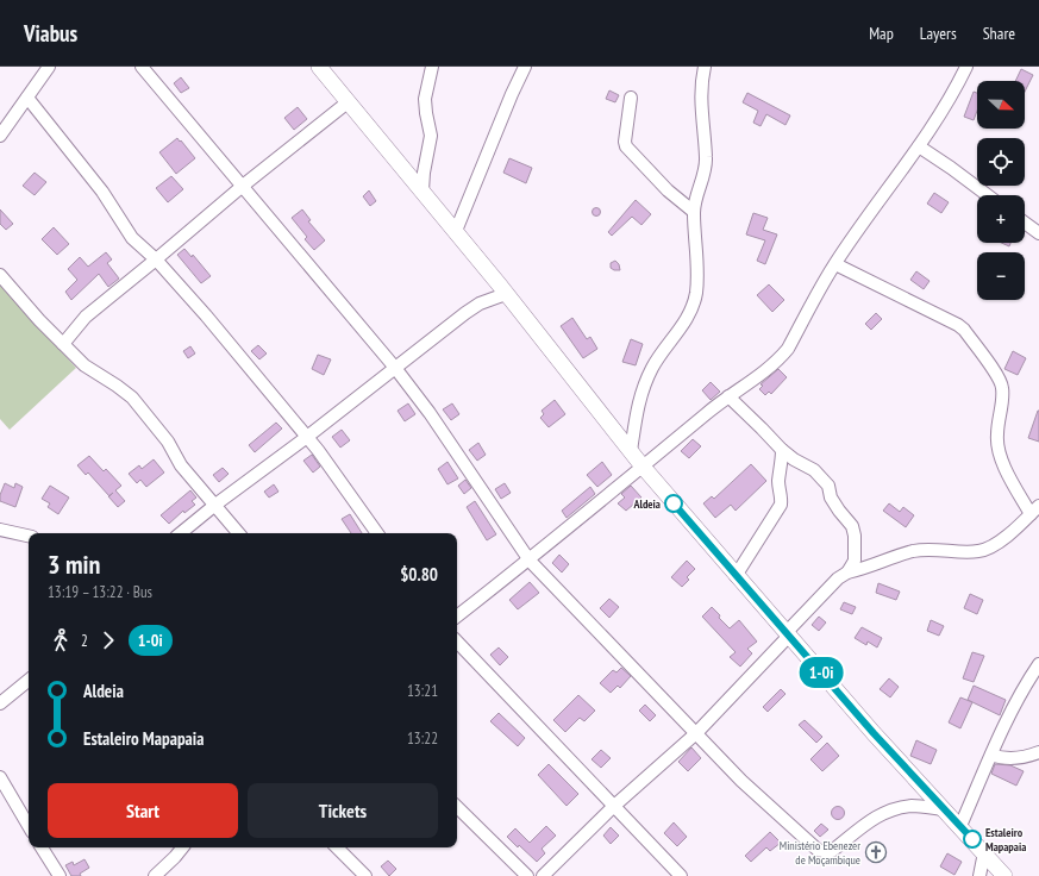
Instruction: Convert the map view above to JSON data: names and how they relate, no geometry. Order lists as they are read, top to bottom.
{
  "places": {
    "other": ["Aldeia", "Estaleiro Mapapaia"],
    "church": ["Ministério Ebenezer de Moçambique"]
  },
  "lines": ["bus line 1-0i"],
  "north": "right",
  "page": {
    "header": "Viabus",
    "nav": ["Map", "Layers", "Share"],
    "on_map": "1-0i",
    "map_buttons": ["+", "−"],
    "heading": ["3 min", "13:19 – 13:22 · Bus", "$0.80"],
    "legs": ["2", "1-0i"],
    "list": [
      {
        "name": "Aldeia",
        "value": "13:21"
      },
      {
        "name": "Estaleiro Mapapaia",
        "value": "13:22"
      }
    ],
    "buttons": ["Start", "Tickets"]
  }
}
